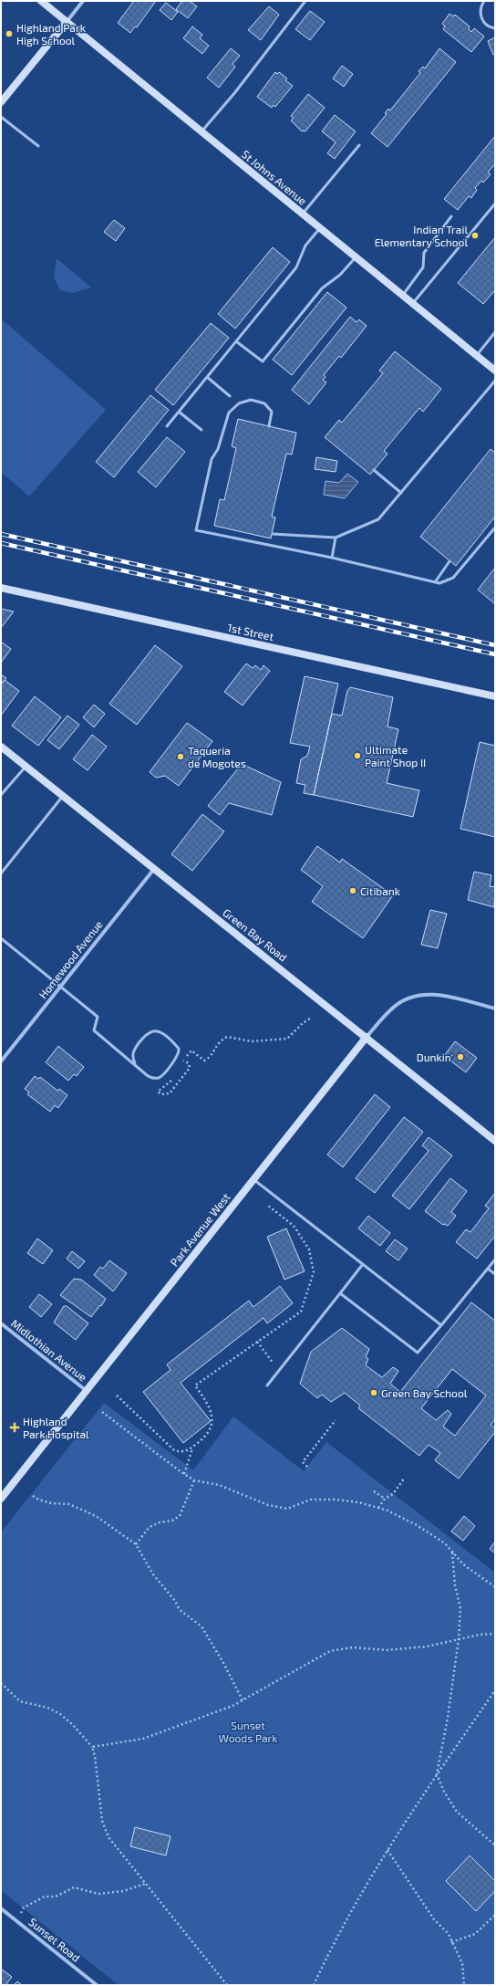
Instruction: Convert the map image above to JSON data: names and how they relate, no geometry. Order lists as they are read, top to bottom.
{
  "streets": {
    "street": [
      "St Johns Avenue",
      "1st Street",
      "Green Bay Road",
      "Homewood Avenue",
      "Park Avenue West",
      "Midlothian Avenue",
      "Sunset Road"
    ]
  },
  "crossings": [
    ["Green Bay Road", "Homewood Avenue"],
    ["Green Bay Road", "Park Avenue West"],
    ["Park Avenue West", "Midlothian Avenue"]
  ],
  "parks": ["Sunset Woods Park"],
  "places": {
    "other": [
      "Highland Park High School",
      "Indian Trail Elementary School",
      "Ultimate Paint Shop II",
      "Taqueria de Mogotes",
      "Citibank",
      "Dunkin'",
      "Green Bay School"
    ],
    "health": ["Highland Park Hospital"]
  }
}
